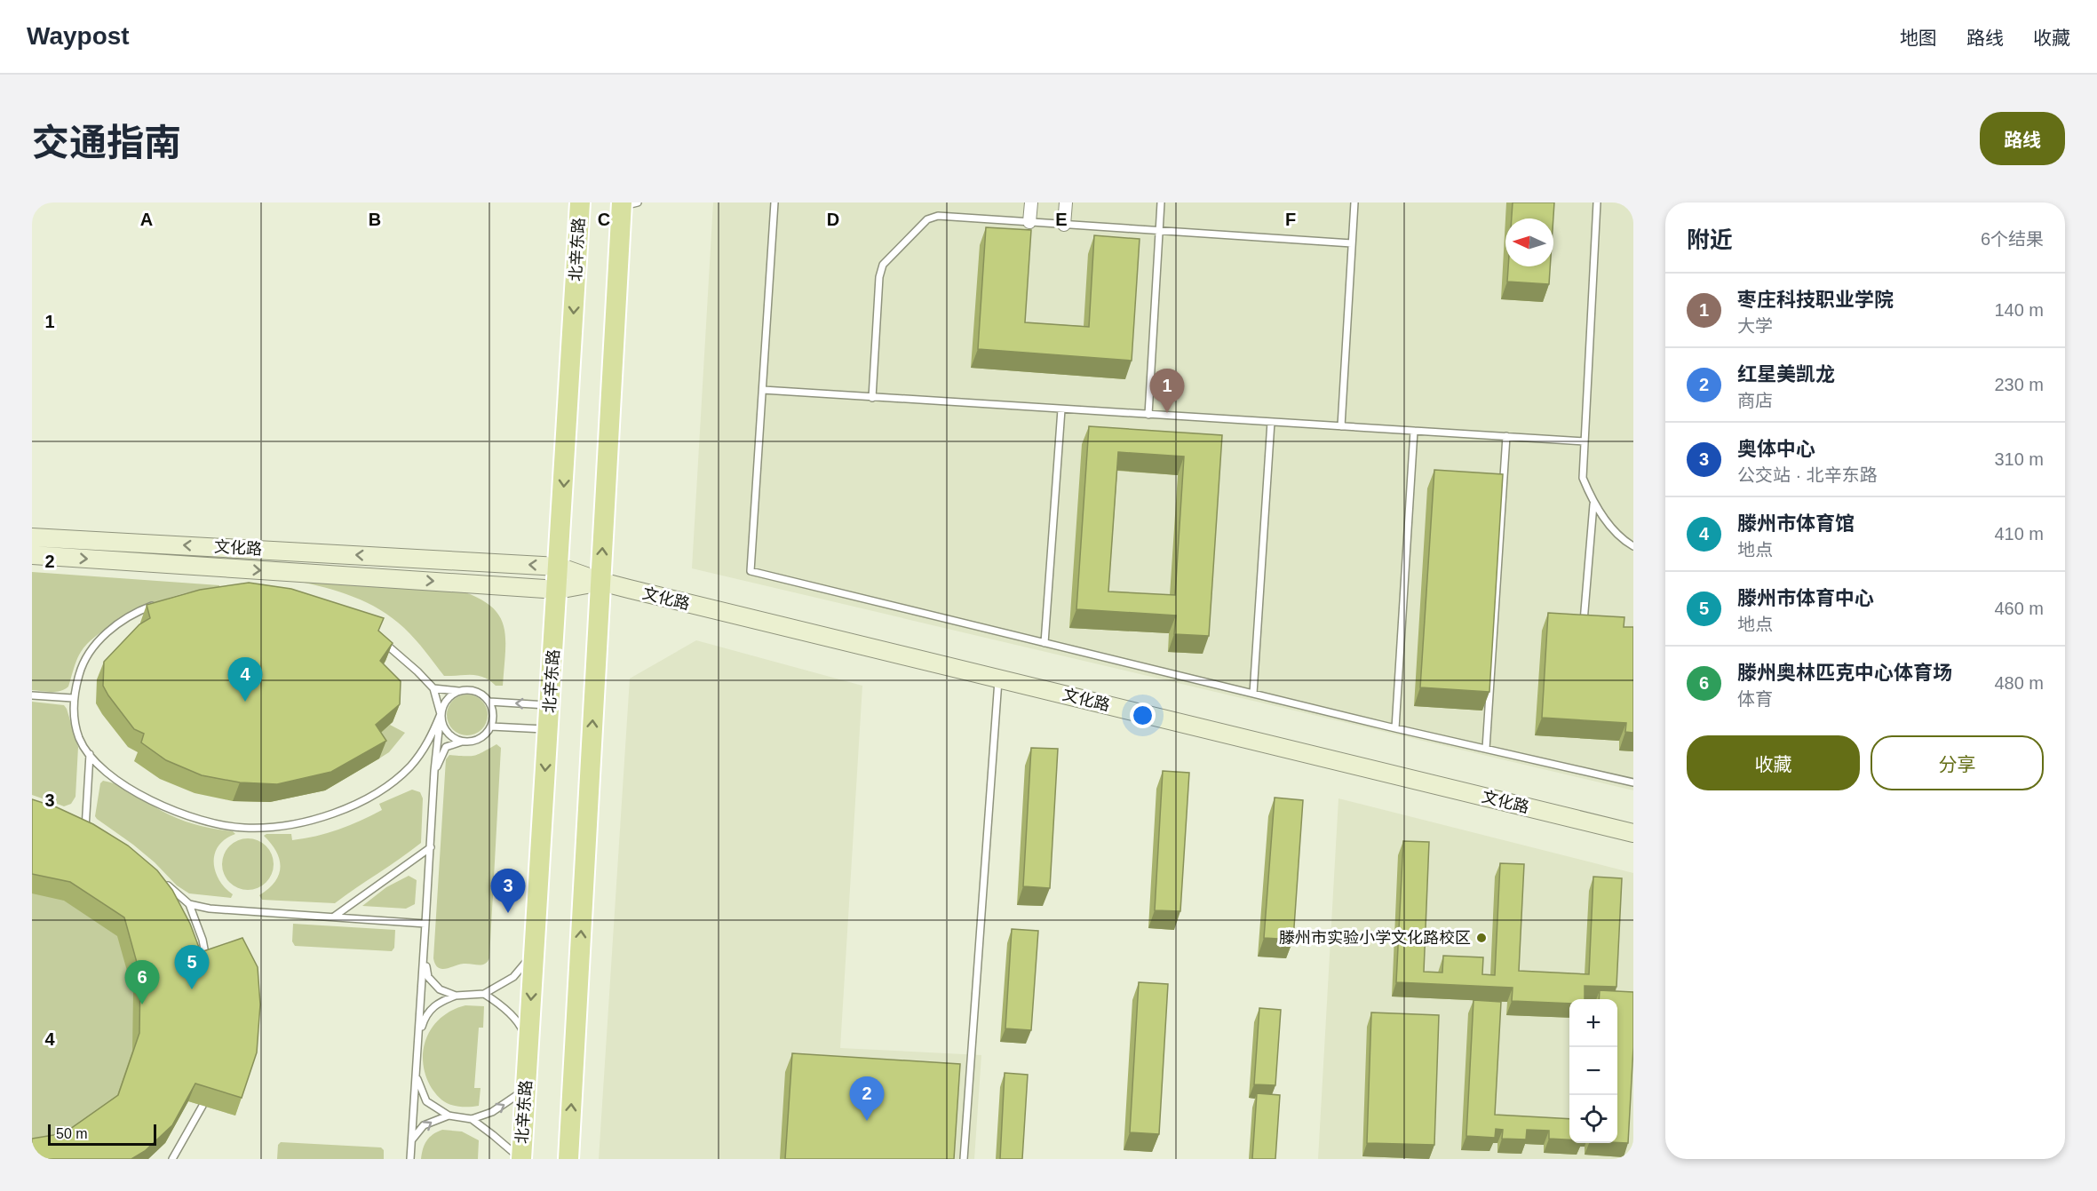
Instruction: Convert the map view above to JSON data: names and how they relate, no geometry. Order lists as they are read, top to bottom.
{
  "streets": {
    "main road": ["北辛东路"],
    "street": ["文化路"]
  },
  "crossings": [
    ["北辛东路", "文化路"]
  ],
  "places": ["滕州市实验小学文化路校区"],
  "scale_bar": "50 m",
  "north": "left",
  "page": {
    "header": "Waypost",
    "nav": ["地图", "路线", "收藏"],
    "title": "交通指南",
    "buttons": [
      "路线",
      ["收藏", "分享"]
    ],
    "heading": ["附近", "6个结果"],
    "list": [
      {
        "mark": "1",
        "name": "枣庄科技职业学院",
        "note": "大学",
        "value": "140 m"
      },
      {
        "mark": "2",
        "name": "红星美凯龙",
        "note": "商店",
        "value": "230 m"
      },
      {
        "mark": "3",
        "name": "奥体中心",
        "note": "公交站 · 北辛东路",
        "value": "310 m"
      },
      {
        "mark": "4",
        "name": "滕州市体育馆",
        "note": "地点",
        "value": "410 m"
      },
      {
        "mark": "5",
        "name": "滕州市体育中心",
        "note": "地点",
        "value": "460 m"
      },
      {
        "mark": "6",
        "name": "滕州奥林匹克中心体育场",
        "note": "体育",
        "value": "480 m"
      }
    ],
    "pins": [
      "1",
      "4",
      "3",
      "5",
      "6",
      "2"
    ],
    "map_buttons": ["+", "−"],
    "scale": "50 m"
  },
  "grid": {
    "columns": [
      "A",
      "B",
      "C",
      "D",
      "E",
      "F"
    ],
    "rows": [
      "1",
      "2",
      "3",
      "4"
    ]
  }
}
